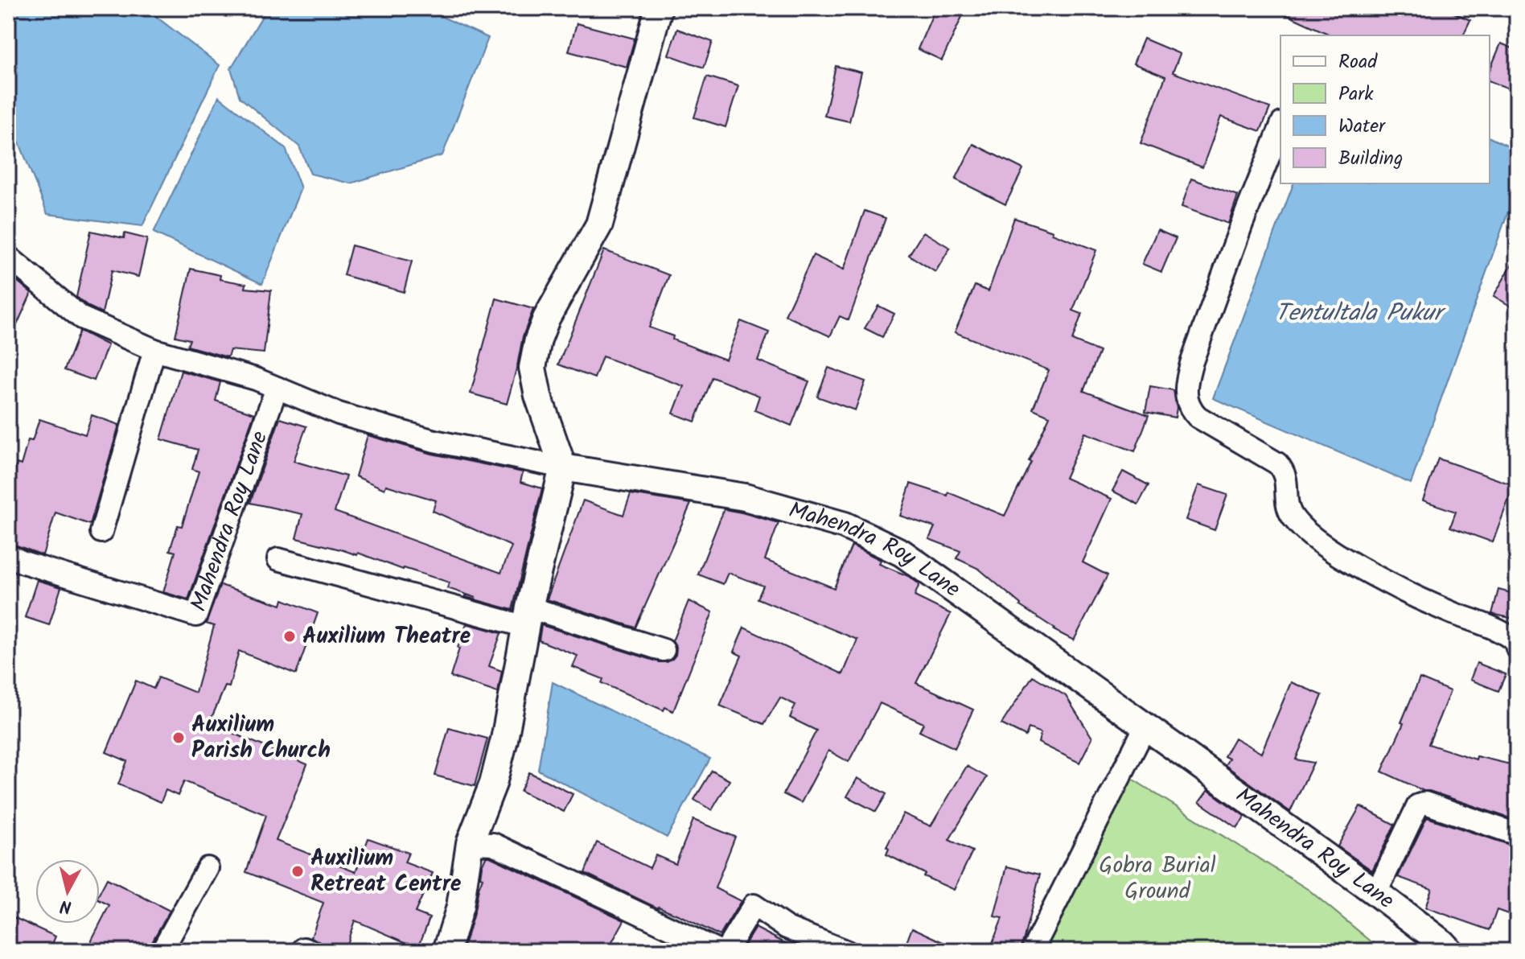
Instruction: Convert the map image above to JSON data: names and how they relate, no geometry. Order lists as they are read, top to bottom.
{
  "streets": {
    "street": ["Mahendra Roy Lane"]
  },
  "water": ["Tentultala Pukur"],
  "parks": ["Gobra Burial Ground"],
  "places": ["Auxilium Theatre", "Auxilium Parish Church", "Auxilium Retreat Centre"],
  "legend": [
    "Road",
    "Park",
    "Water",
    "Building"
  ],
  "north": "bottom"
}
